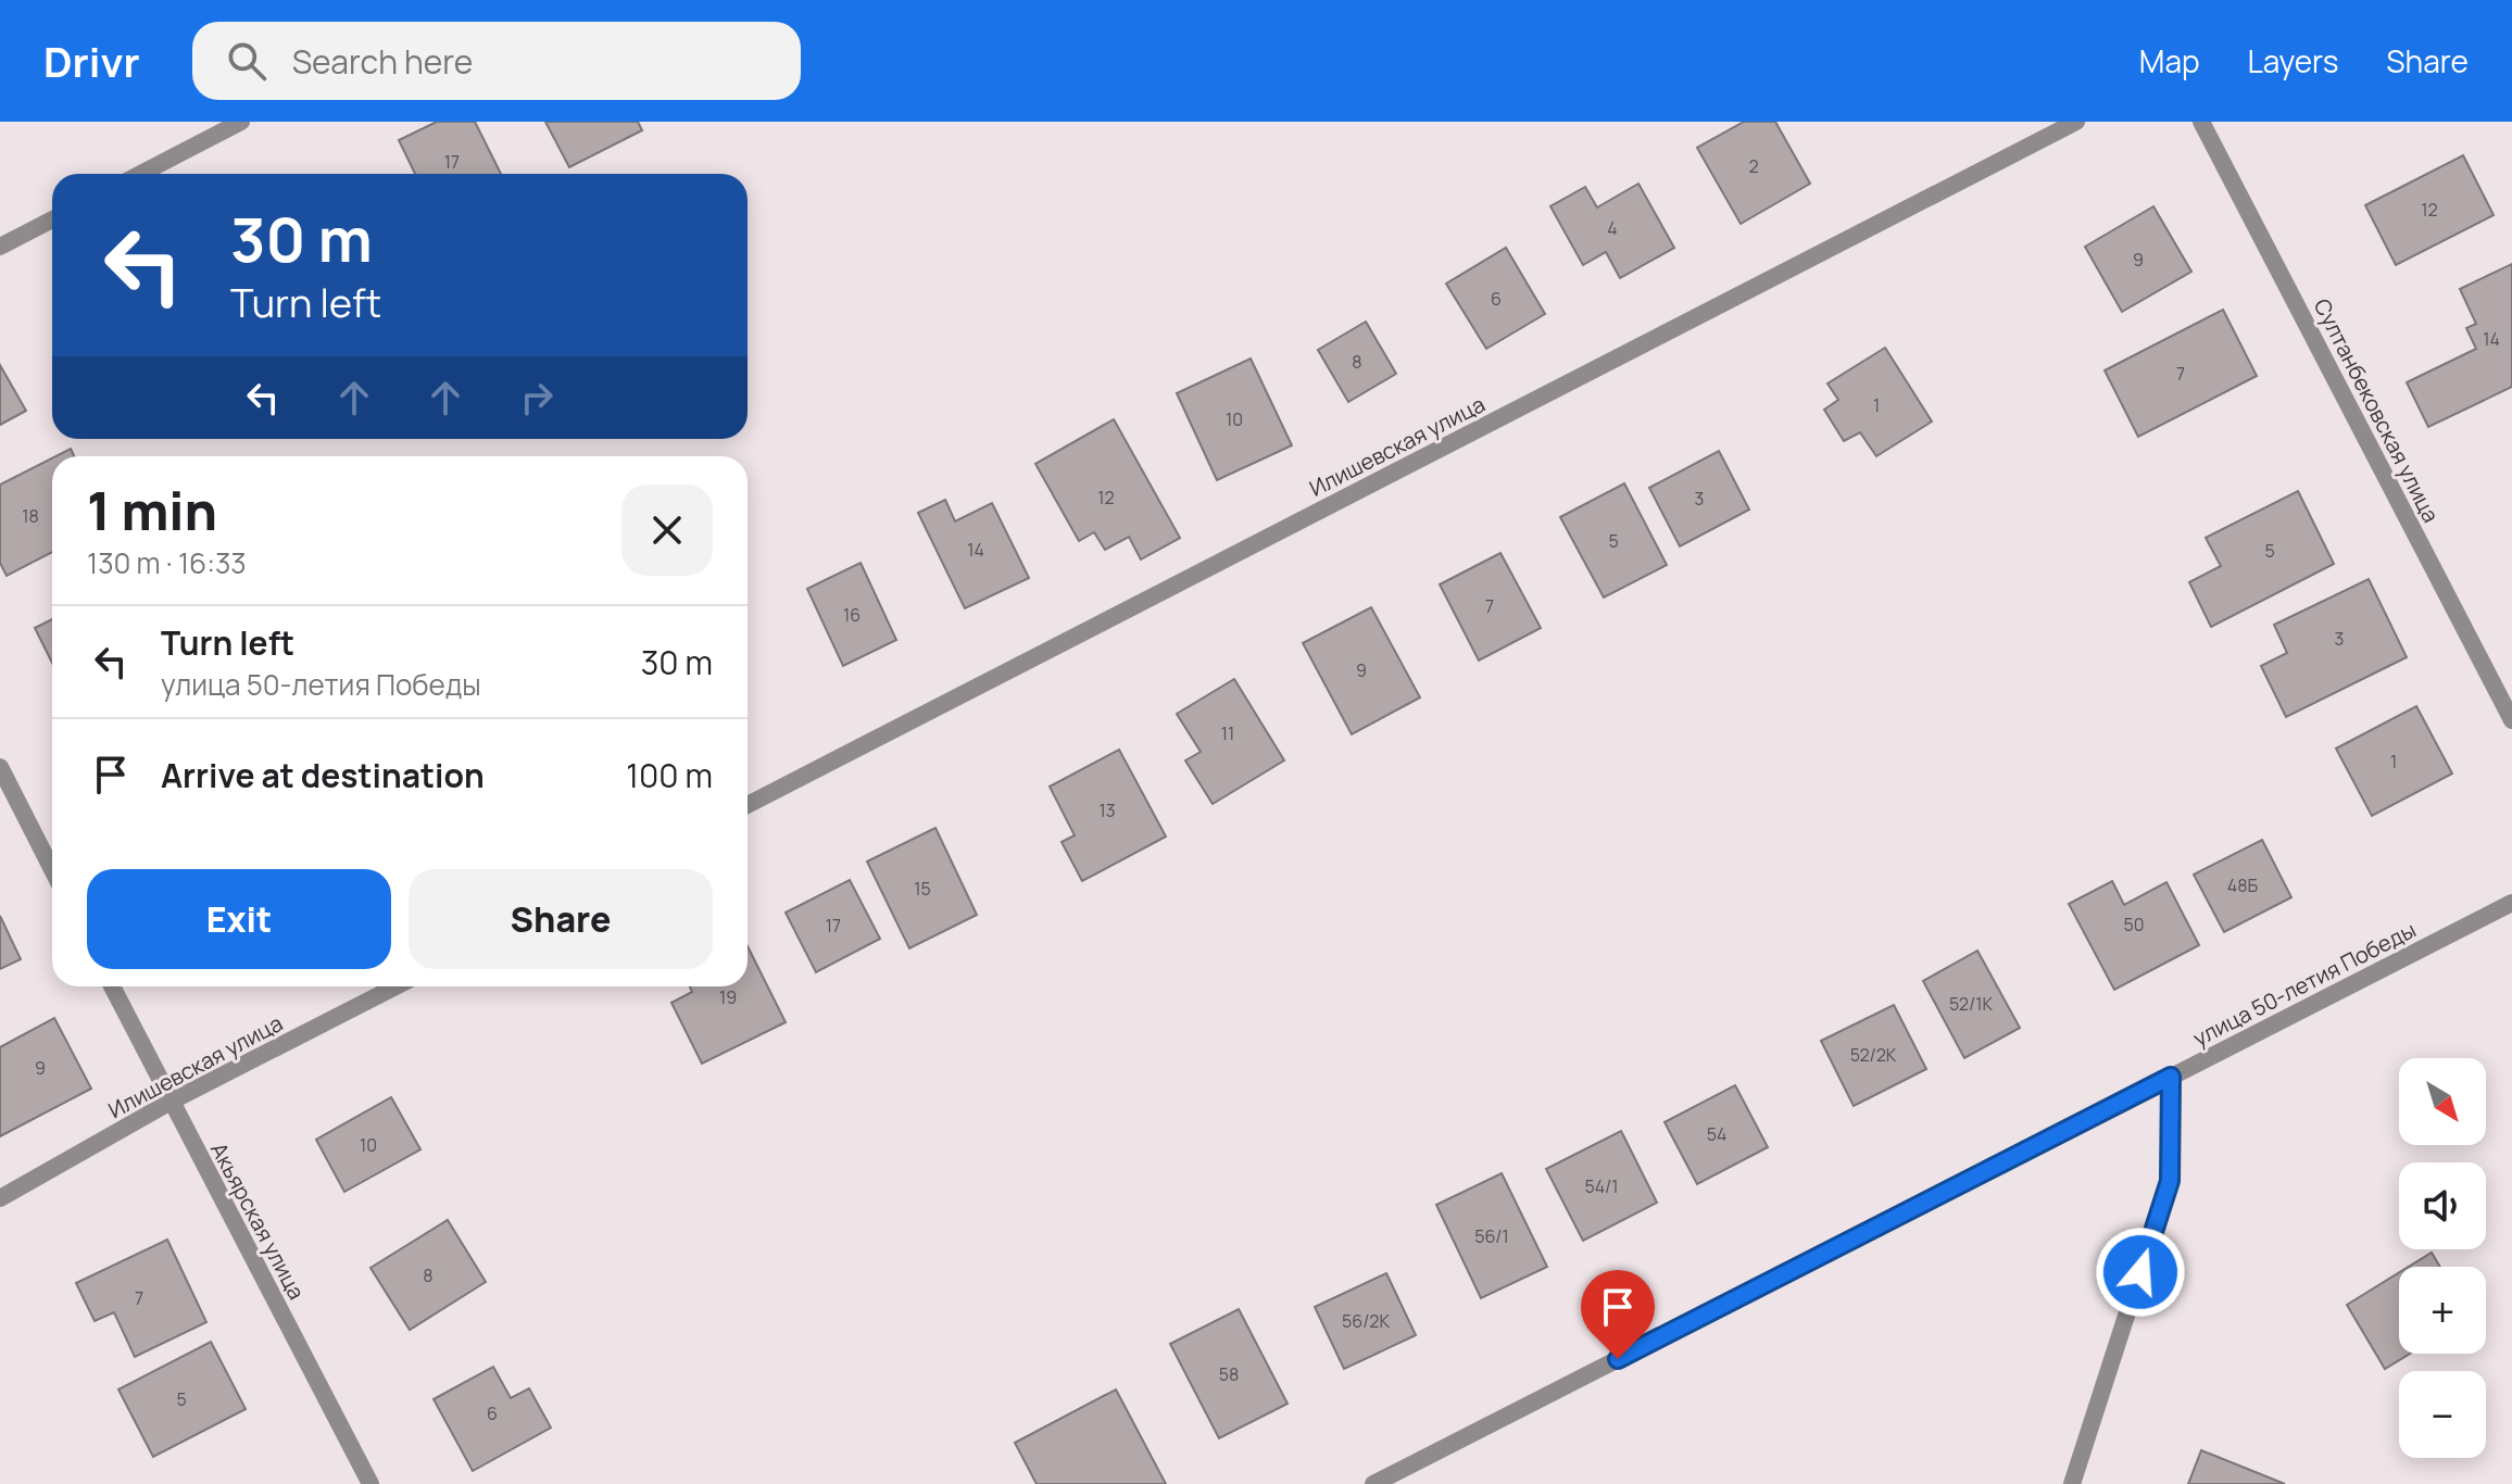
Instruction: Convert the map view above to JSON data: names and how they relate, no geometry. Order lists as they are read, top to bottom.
{
  "streets": {
    "street": [
      "Султанбековская улица",
      "Илишевская улица",
      "улица 50-летия Победы",
      "Акьярская улица"
    ]
  },
  "crossings": [
    ["Илишевская улица", "Акьярская улица"]
  ],
  "house_numbers": [
    "17",
    "2",
    "12",
    "4",
    "9",
    "6",
    "14",
    "8",
    "7",
    "1",
    "10",
    "12",
    "3",
    "18",
    "5",
    "14",
    "5",
    "7",
    "16",
    "3",
    "9",
    "11",
    "1",
    "13",
    "48Б",
    "15",
    "50",
    "17",
    "19",
    "52/1К",
    "52/2К",
    "9",
    "54",
    "10",
    "54/1",
    "56/1",
    "8",
    "7",
    "56/2К",
    "58",
    "5",
    "6"
  ],
  "north": "bottom right",
  "page": {
    "header": "Drivr",
    "search": "Search here",
    "nav": ["Map", "Layers", "Share"],
    "turn": ["30 m", "Turn left"],
    "heading": ["1 min", "130 m · 16:33"],
    "list": [
      {
        "name": "Turn left",
        "note": "улица 50-летия Победы",
        "value": "30 m"
      },
      {
        "name": "Arrive at destination",
        "value": "100 m"
      }
    ],
    "buttons": ["Exit", "Share"],
    "map_buttons": ["+", "−"]
  }
}
